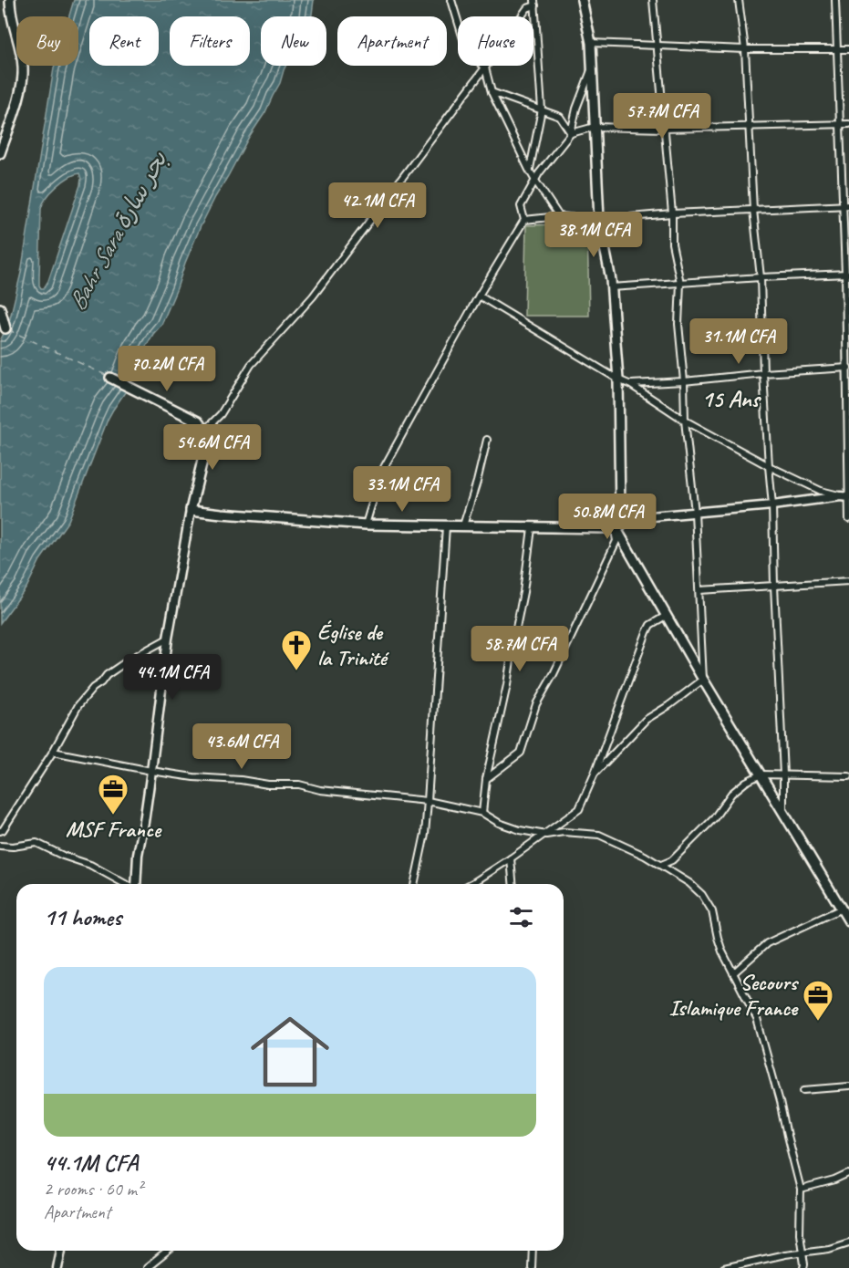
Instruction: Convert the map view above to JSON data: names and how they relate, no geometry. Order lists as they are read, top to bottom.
{
  "districts": ["15 Ans"],
  "water": ["Bahr Sara بحر سارة"],
  "places": {
    "church": ["Église de la Trinité"],
    "office": ["MSF France", "Secours Islamique France"]
  },
  "page": {
    "chip": [
      "Buy",
      "Rent",
      "Filters",
      "New",
      "Apartment",
      "House"
    ],
    "price": [
      "57.7M CFA",
      "42.1M CFA",
      "38.1M CFA",
      "31.1M CFA",
      "70.2M CFA",
      "54.6M CFA",
      "33.1M CFA",
      "50.8M CFA",
      "58.7M CFA",
      "44.1M CFA",
      "43.6M CFA"
    ],
    "heading": "11 homes",
    "list": [
      {
        "name": "44.1M CFA",
        "note": "2 rooms · 60 m² · Apartment"
      }
    ]
  }
}
